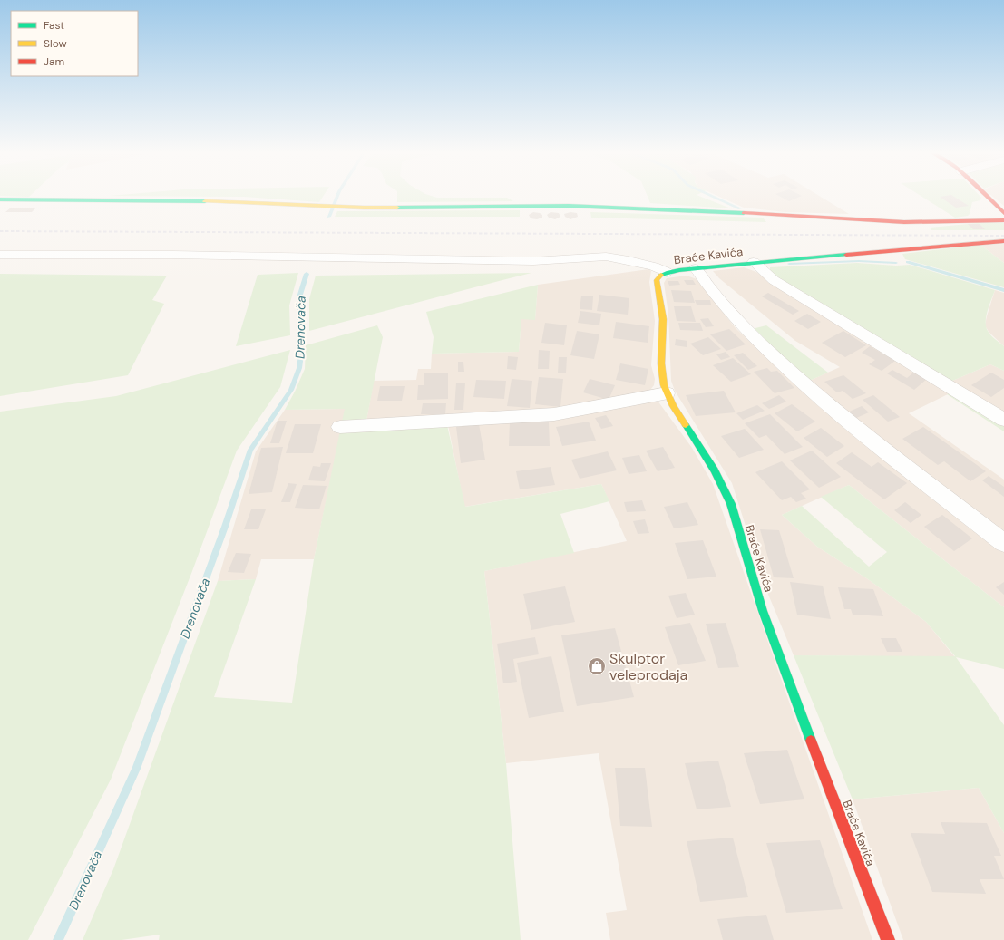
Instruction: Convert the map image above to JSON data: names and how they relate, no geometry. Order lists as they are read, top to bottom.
{
  "streets": {
    "street": ["Braće Kavića"]
  },
  "water": ["Drenovača"],
  "places": {
    "shop": ["Skulptor veleprodaja"]
  },
  "legend": ["Fast", "Slow", "Jam"]
}
